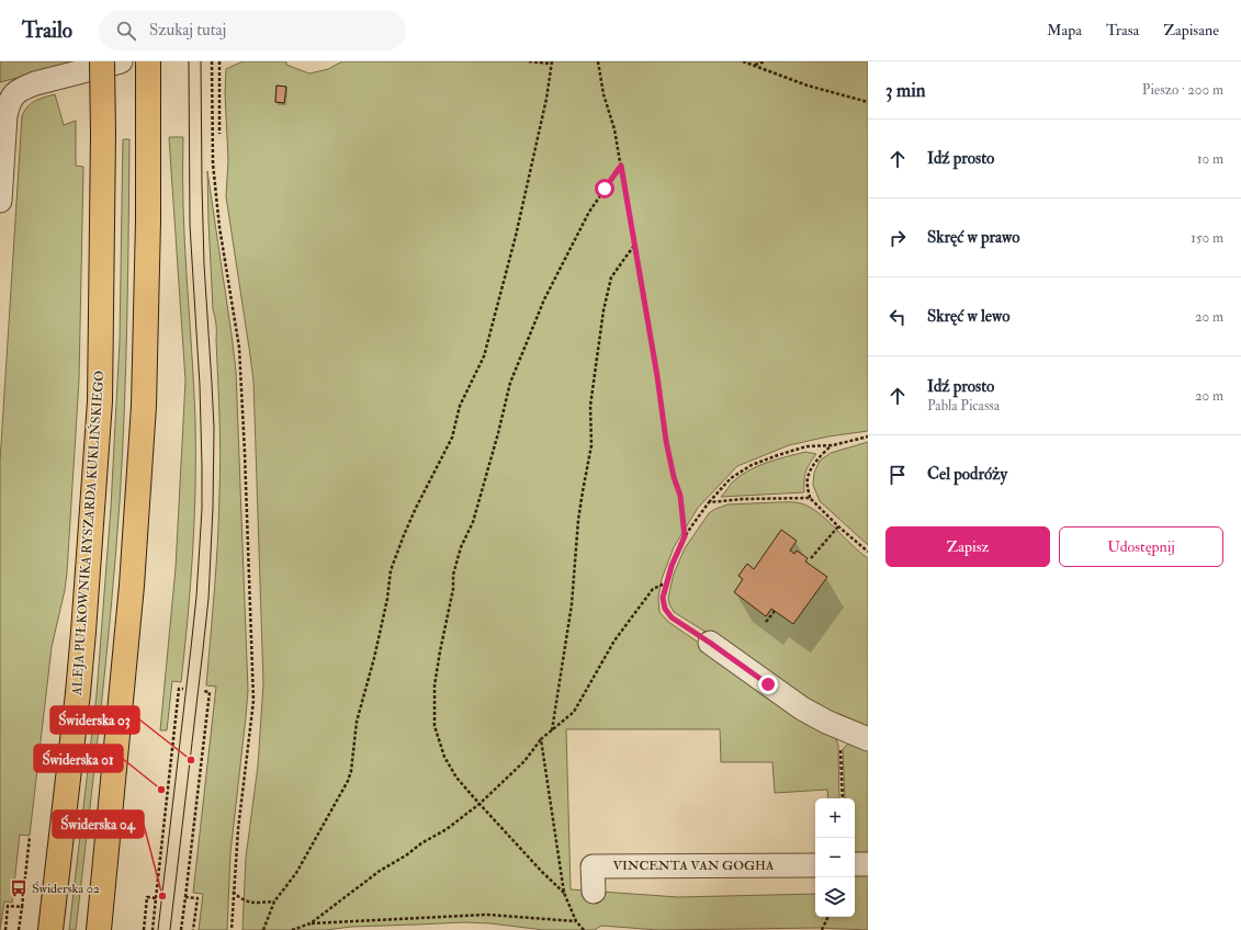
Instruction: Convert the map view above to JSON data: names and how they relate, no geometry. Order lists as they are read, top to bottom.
{
  "streets": {
    "main road": ["ALEJA PUŁKOWNIKA RYSZARDA KUKLIŃSKIEGO"],
    "street": ["VINCENTA VAN GOGHA"]
  },
  "places": {
    "other": ["Świderska 03", "Świderska 01", "Świderska 04"],
    "bus stop": ["Świderska 02"]
  },
  "page": {
    "header": "Trailo",
    "search": "Szukaj tutaj",
    "nav": ["Mapa", "Trasa", "Zapisane"],
    "heading": ["3 min", "Pieszo · 200 m"],
    "list": [
      ["Idź prosto", "10 m"],
      ["Skręć w prawo", "150 m"],
      ["Skręć w lewo", "20 m"],
      ["Idź prosto", "Pabla Picassa", "20 m"],
      "Cel podróży"
    ],
    "buttons": ["Zapisz", "Udostępnij"],
    "map_buttons": ["+", "−"]
  }
}
